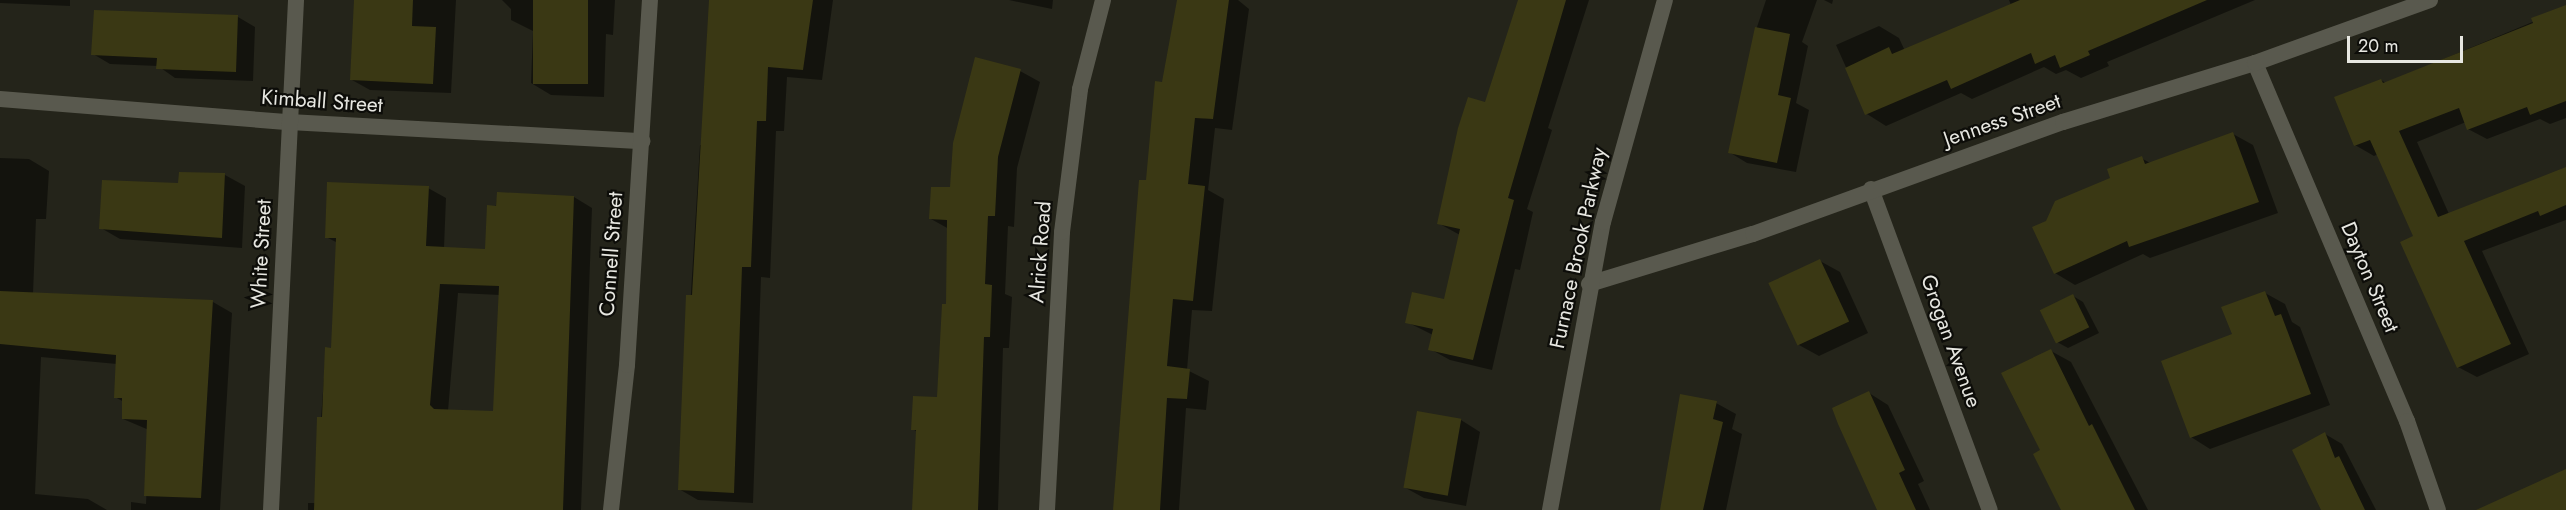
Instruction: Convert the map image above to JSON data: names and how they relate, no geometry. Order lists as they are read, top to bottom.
{
  "streets": {
    "street": [
      "Kimball Street",
      "Jenness Street",
      "Furnace Brook Parkway",
      "Alrick Road",
      "White Street",
      "Connell Street",
      "Dayton Street",
      "Grogan Avenue"
    ]
  },
  "crossings": [
    ["Kimball Street", "White Street"],
    ["Kimball Street", "Connell Street"],
    ["Jenness Street", "Furnace Brook Parkway"],
    ["Jenness Street", "Dayton Street"],
    ["Jenness Street", "Grogan Avenue"]
  ],
  "scale_bar": "20 m"
}
